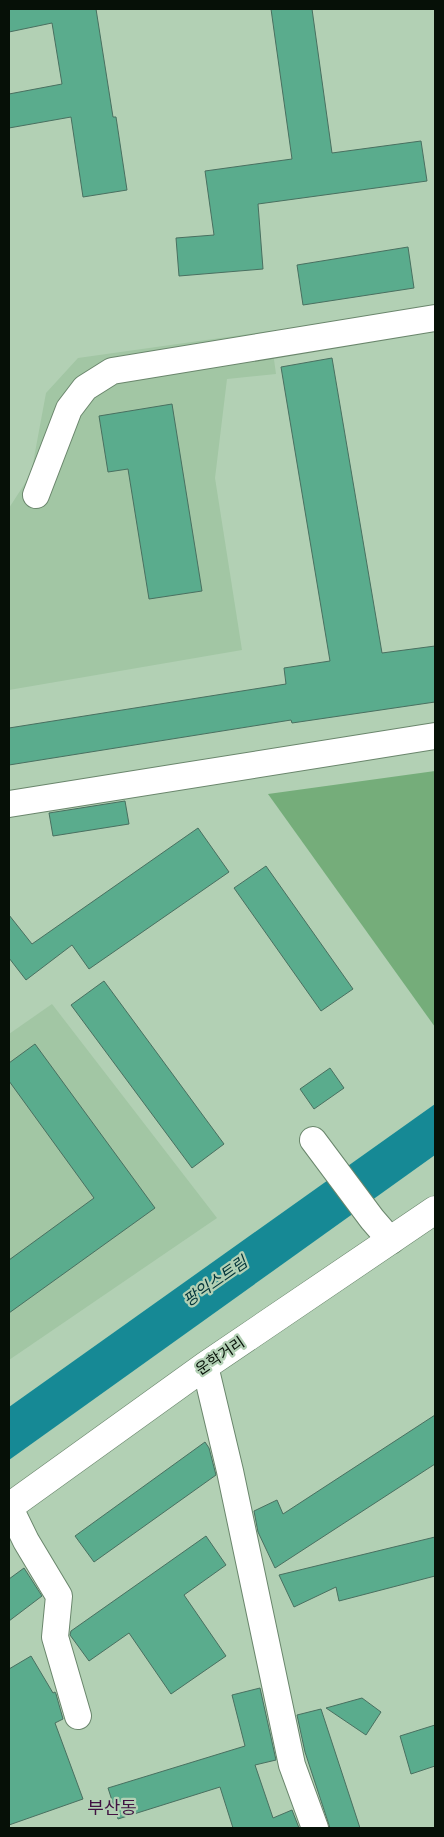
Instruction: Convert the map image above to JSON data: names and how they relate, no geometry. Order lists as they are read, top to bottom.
{
  "streets": {
    "main road": ["운학거리"]
  },
  "districts": ["부산동"],
  "water": ["팡익스트림"]
}
